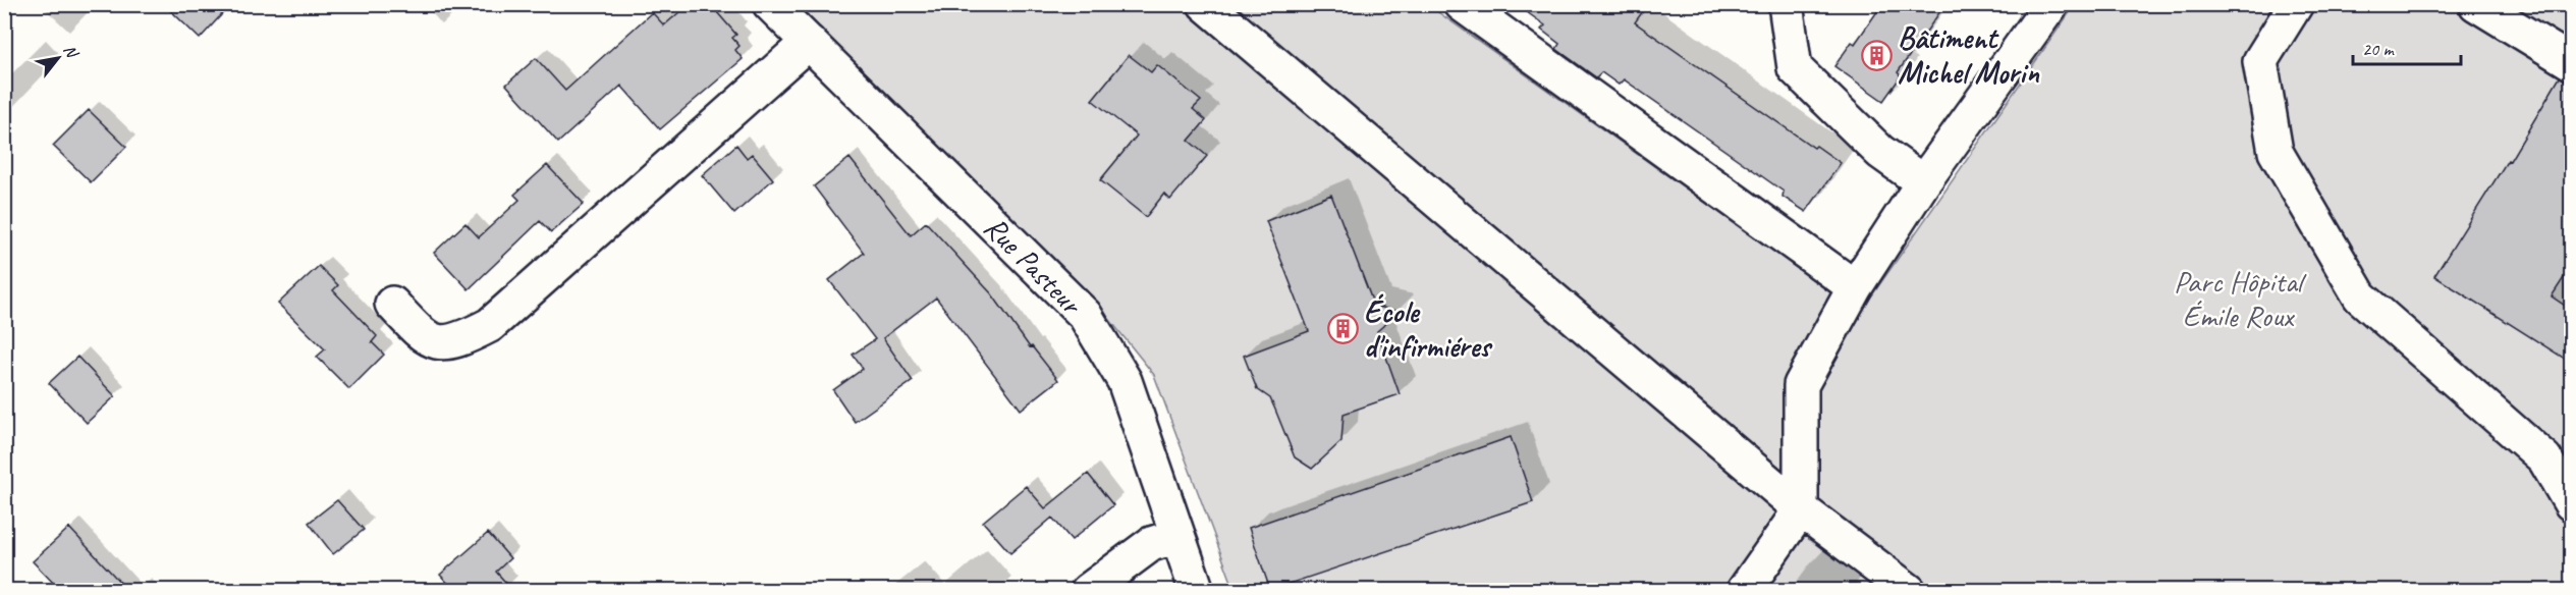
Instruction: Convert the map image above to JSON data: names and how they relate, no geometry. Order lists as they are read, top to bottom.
{
  "streets": {
    "street": ["Rue Pasteur"]
  },
  "parks": ["Parc Hôpital Émile Roux"],
  "places": {
    "building": ["Bâtiment Michel Morin", "École d'infirmiéres"]
  },
  "scale_bar": "20 m",
  "north": "top right"
}
